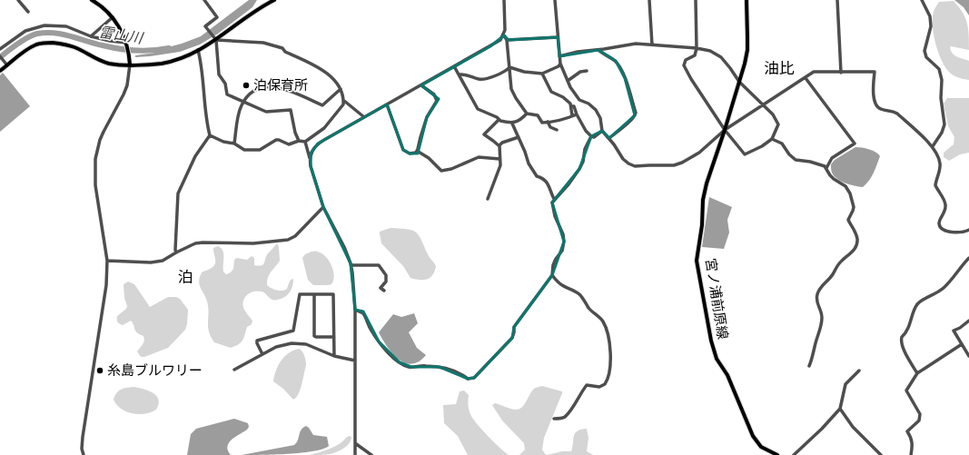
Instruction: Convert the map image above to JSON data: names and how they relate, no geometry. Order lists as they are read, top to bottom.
{
  "streets": {
    "main road": ["宮ノ浦前原線"]
  },
  "districts": ["油比", "泊"],
  "water": ["雷山川"],
  "places": ["泊保育所", "糸島ブルワリー"]
}
